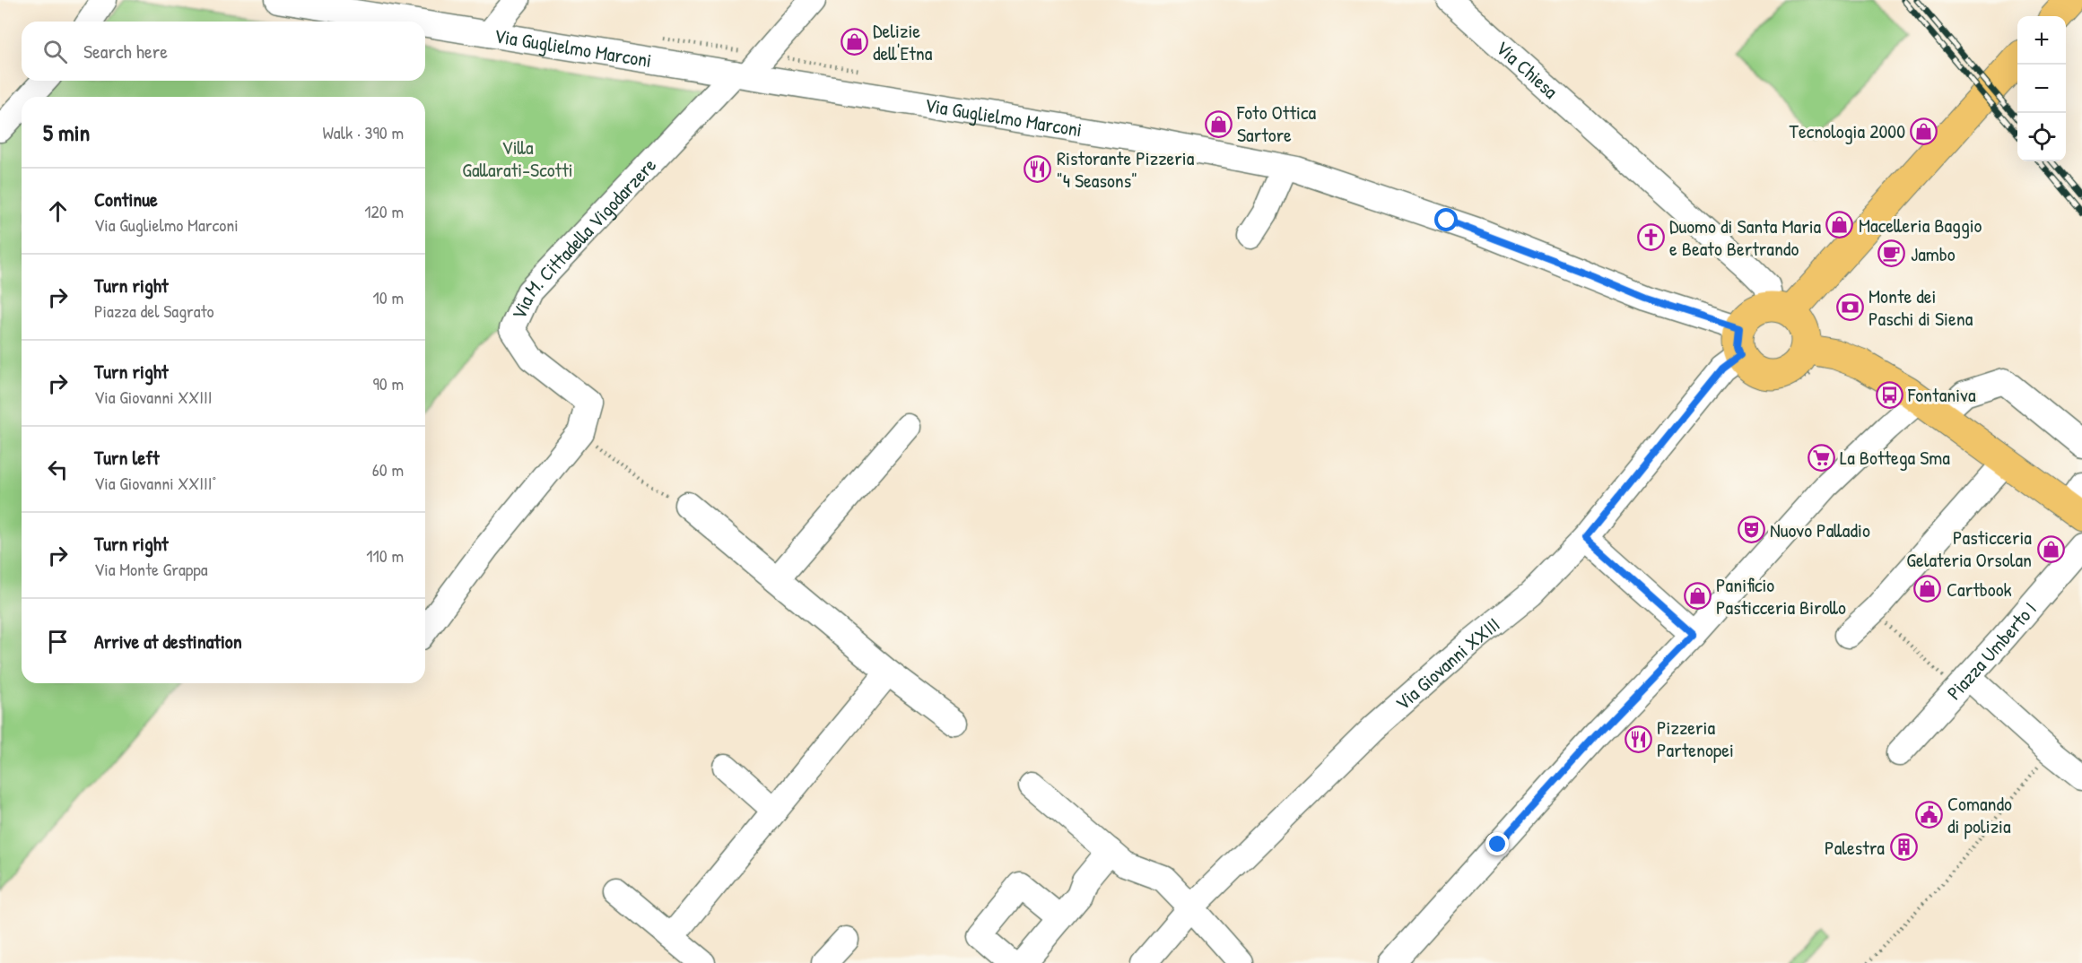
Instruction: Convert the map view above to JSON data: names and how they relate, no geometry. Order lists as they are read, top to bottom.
{
  "streets": {
    "street": [
      "Via Guglielmo Marconi",
      "Via Chiesa",
      "Via M. Cittadella Vigodarzere",
      "Piazza Umberto I",
      "Via Giovanni XXIII"
    ]
  },
  "crossings": [
    ["Via Guglielmo Marconi", "Via Chiesa"],
    ["Via Guglielmo Marconi", "Via M. Cittadella Vigodarzere"],
    ["Via Guglielmo Marconi", "Via Giovanni XXIII"],
    ["Via Chiesa", "Via Giovanni XXIII"]
  ],
  "parks": ["Villa Gallarati-Scotti"],
  "places": {
    "shop": [
      "Delizie dell'Etna",
      "Foto Ottica Sartore",
      "Tecnologia 2000",
      "Macelleria Baggio",
      "Pasticceria Gelateria Orsolan",
      "Cartbook",
      "Panificio Pasticceria Birollo"
    ],
    "restaurant": ["Ristorante Pizzeria \"4 Seasons\"", "Pizzeria Partenopei"],
    "church": ["Duomo di Santa Maria e Beato Bertrando"],
    "cafe": ["Jambo"],
    "bank": ["Monte dei Paschi di Siena"],
    "bus stop": ["Fontaniva"],
    "supermarket": ["La Bottega Sma"],
    "theatre": ["Nuovo Palladio"],
    "public building": ["Comando di polizia"],
    "building": ["Palestra"]
  },
  "page": {
    "map_buttons": ["+", "−"],
    "search": "Search here",
    "heading": ["5 min", "Walk · 390 m"],
    "list": [
      ["Continue", "Via Guglielmo Marconi", "120 m"],
      ["Turn right", "Piazza del Sagrato", "10 m"],
      ["Turn right", "Via Giovanni XXIII", "90 m"],
      ["Turn left", "Via Giovanni XXIII°", "60 m"],
      ["Turn right", "Via Monte Grappa", "110 m"],
      "Arrive at destination"
    ]
  }
}
